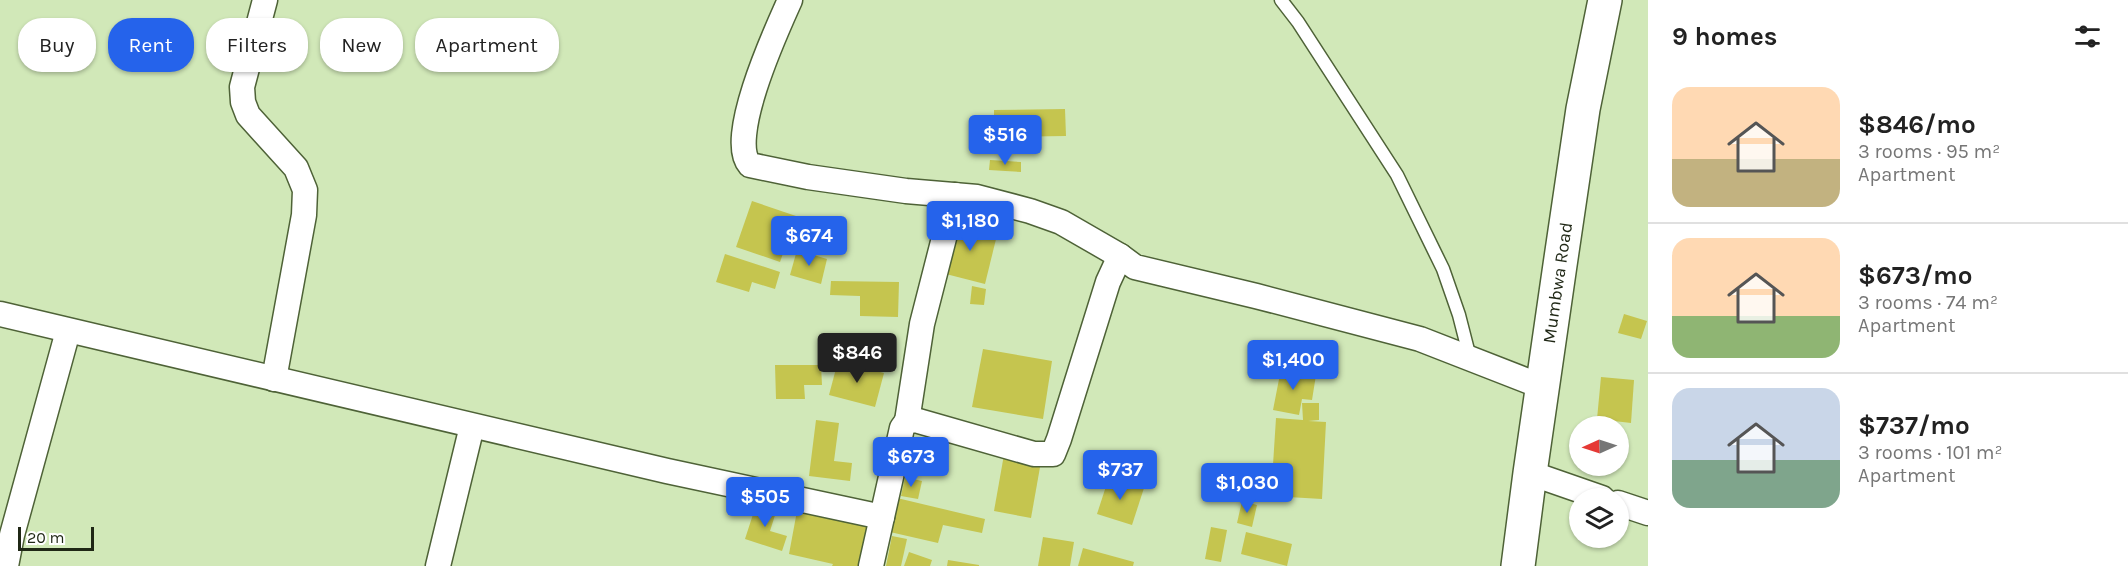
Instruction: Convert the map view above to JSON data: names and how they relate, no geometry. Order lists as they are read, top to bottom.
{
  "streets": {
    "main road": ["Mumbwa Road"]
  },
  "scale_bar": "20 m",
  "north": "left",
  "page": {
    "heading": "9 homes",
    "chip": [
      "Buy",
      "Rent",
      "Filters",
      "New",
      "Apartment"
    ],
    "list": [
      {
        "name": "$846/mo",
        "note": "3 rooms · 95 m² · Apartment"
      },
      {
        "name": "$673/mo",
        "note": "3 rooms · 74 m² · Apartment"
      },
      {
        "name": "$737/mo",
        "note": "3 rooms · 101 m² · Apartment"
      }
    ],
    "price": [
      "$516",
      "$1,180",
      "$674",
      "$846",
      "$1,400",
      "$673",
      "$737",
      "$1,030",
      "$505"
    ],
    "scale": "20 m"
  }
}
